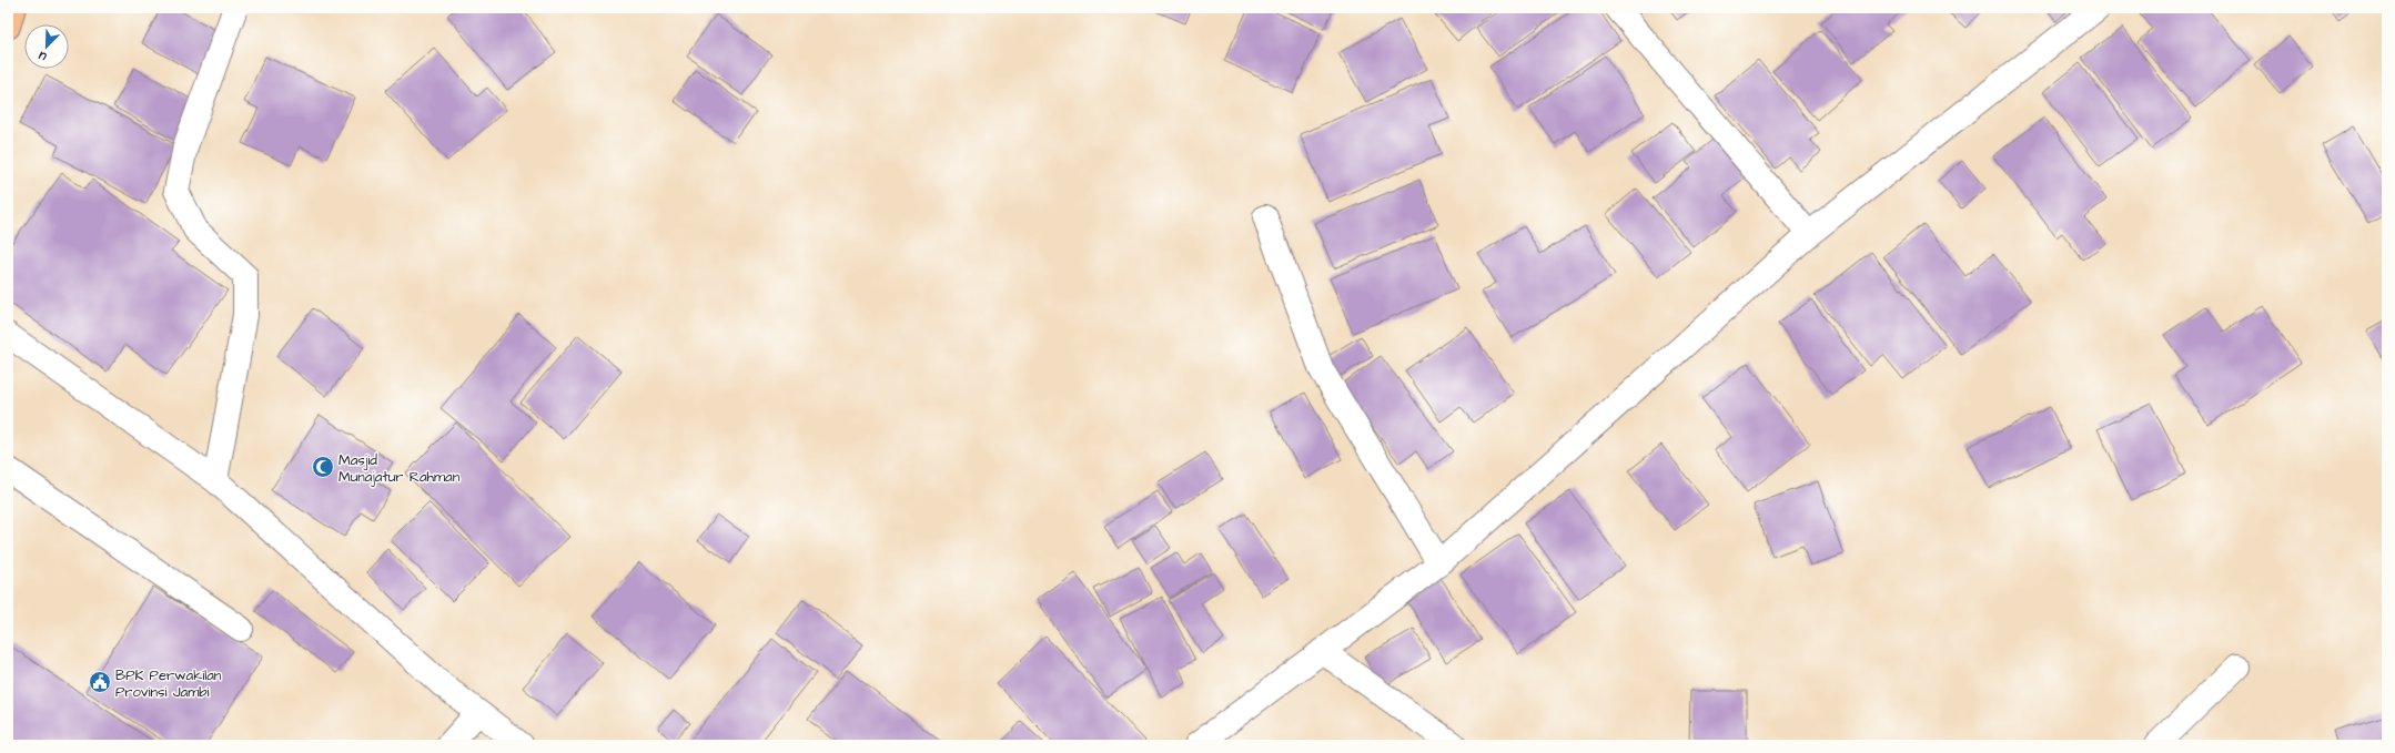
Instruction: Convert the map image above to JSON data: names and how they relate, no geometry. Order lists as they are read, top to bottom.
{
  "places": {
    "mosque": ["Masjid Munajatur Rahman"],
    "public building": ["BPK Perwakilan Provinsi Jambi"]
  },
  "north": "bottom left"
}
